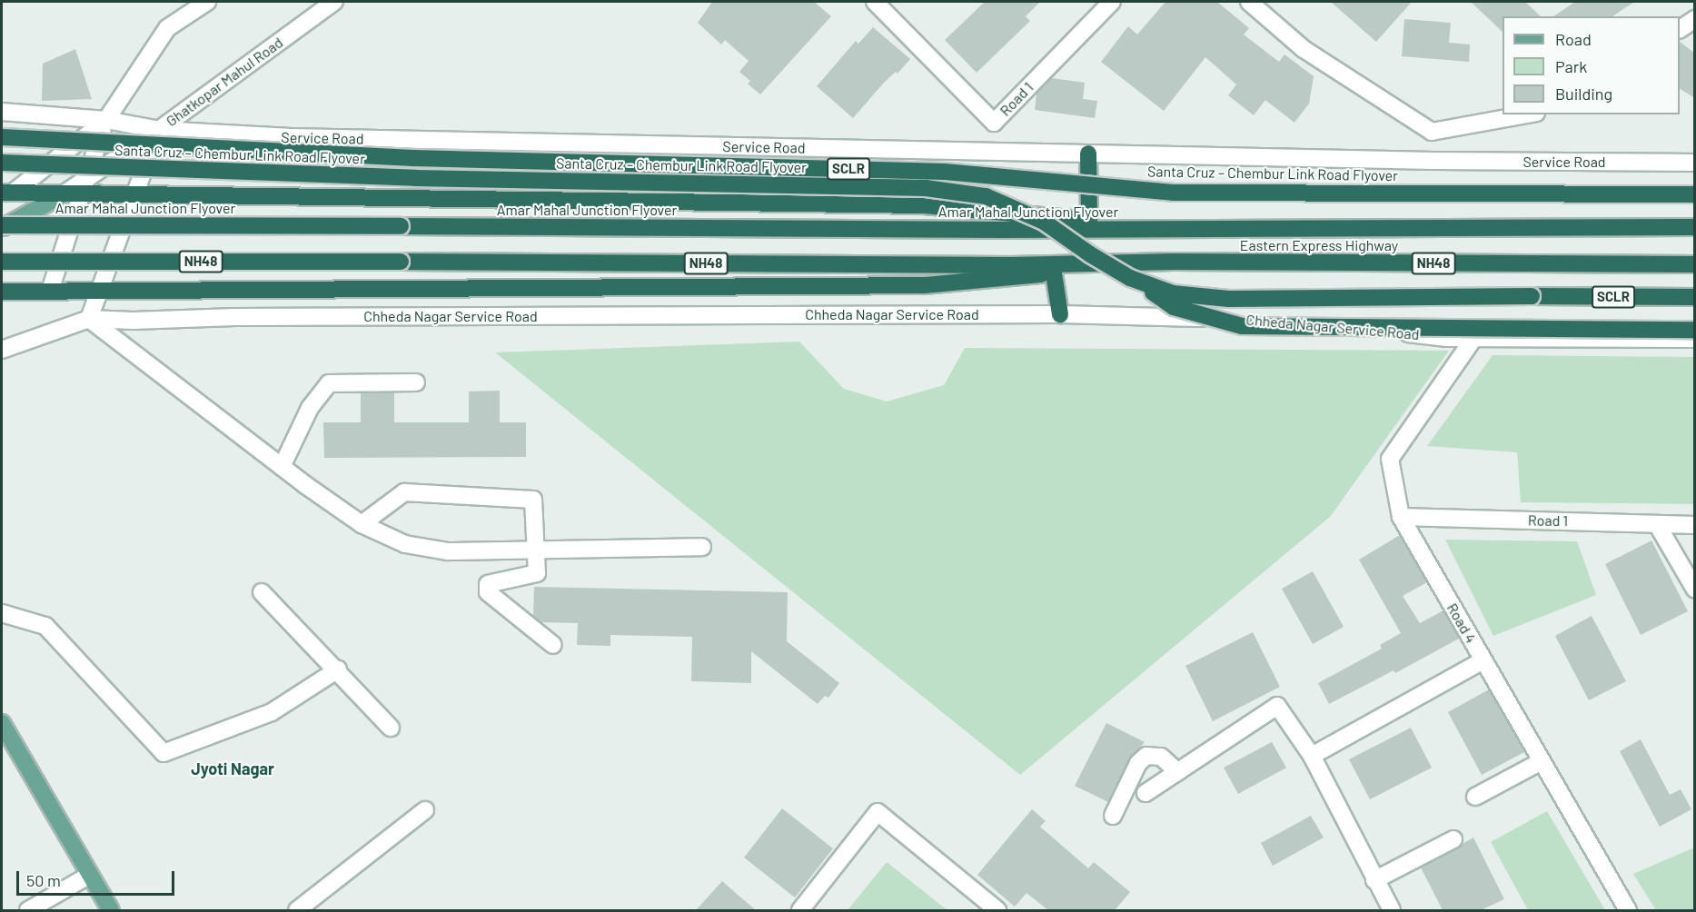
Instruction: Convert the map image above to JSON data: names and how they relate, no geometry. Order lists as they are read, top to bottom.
{
  "streets": {
    "highway": [
      "Santa Cruz – Chembur Link Road Flyover",
      "SCLR",
      "Amar Mahal Junction Flyover",
      "Eastern Express Highway",
      "NH48"
    ],
    "street": [
      "Ghatkopar Mahul Road",
      "Road 1",
      "Service Road",
      "Chheda Nagar Service Road",
      "Road 4"
    ]
  },
  "crossings": [
    ["Ghatkopar Mahul Road", "Service Road"],
    ["Road 1", "Road 4"],
    ["Amar Mahal Junction Flyover", "Eastern Express Highway"],
    ["Eastern Express Highway", "NH48"],
    ["Chheda Nagar Service Road", "Road 4"]
  ],
  "districts": ["Jyoti Nagar"],
  "legend": ["Road", "Park", "Building"],
  "scale_bar": "50 m"
}
